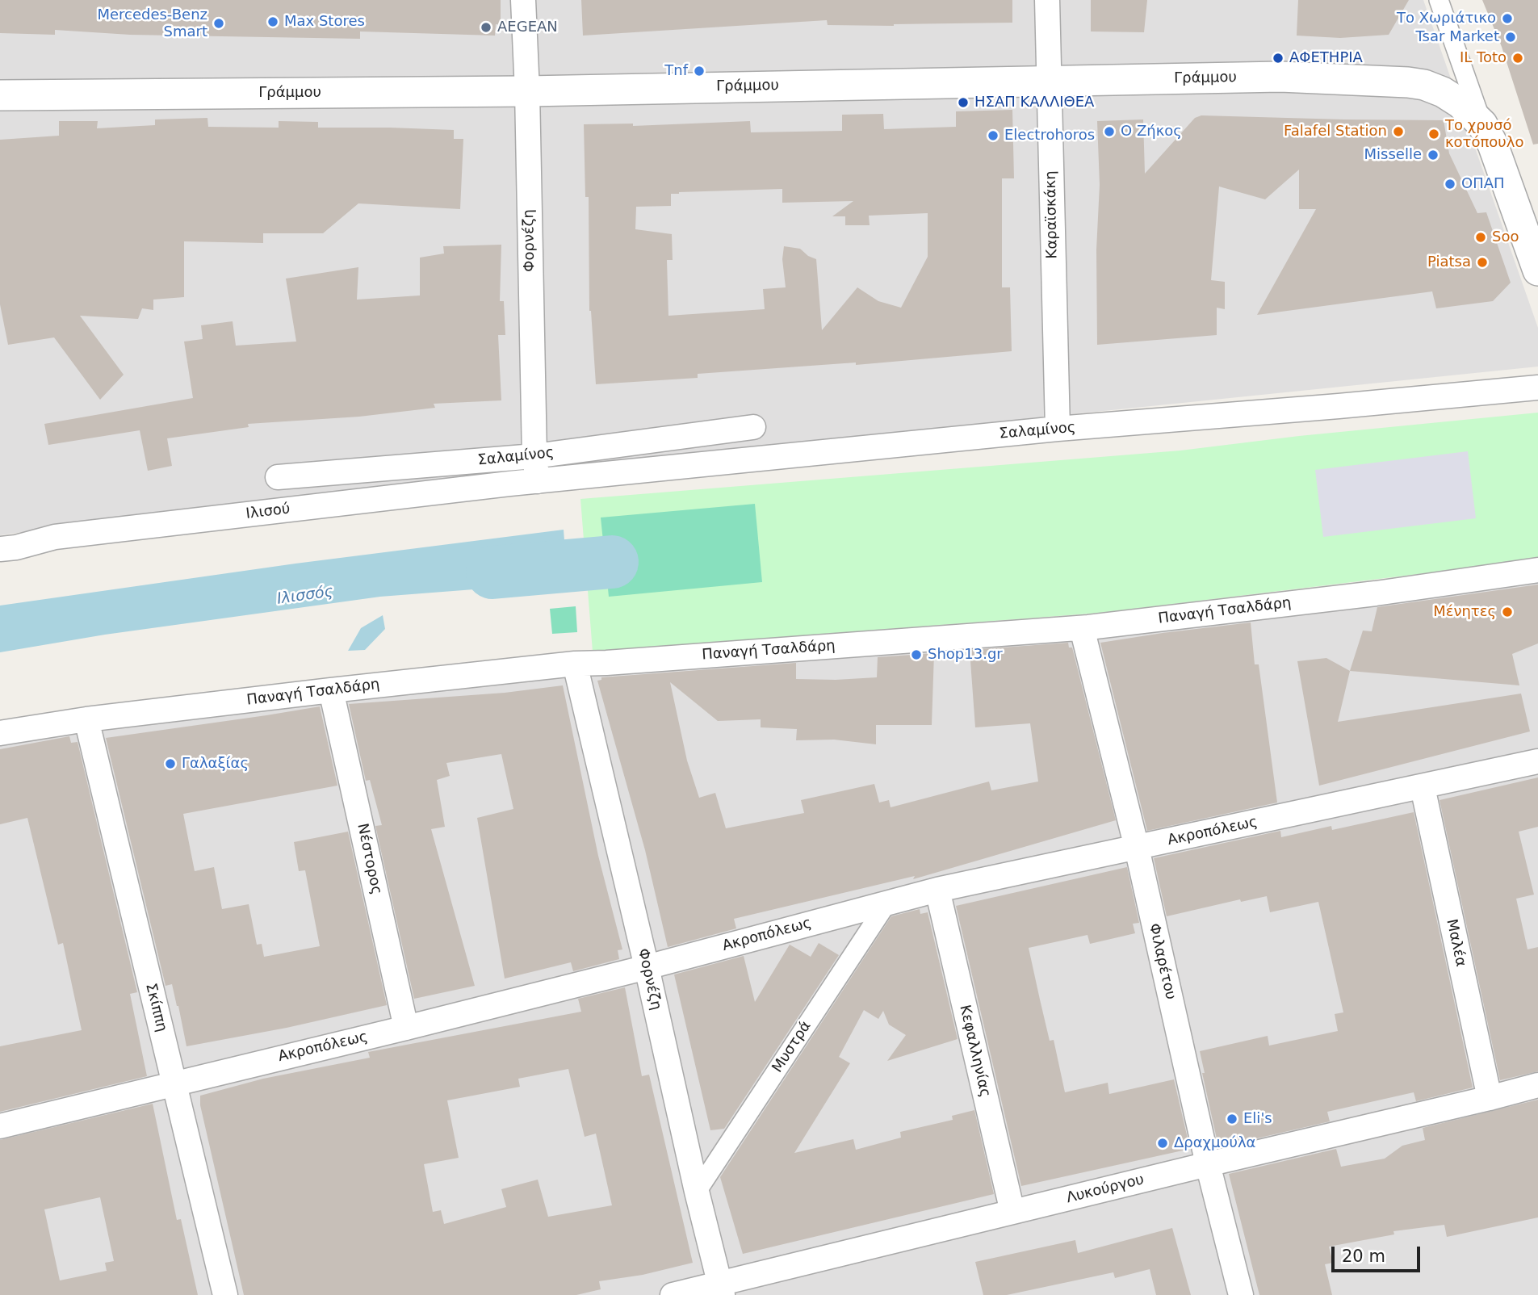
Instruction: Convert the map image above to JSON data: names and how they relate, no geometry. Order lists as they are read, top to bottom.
{
  "streets": {
    "street": [
      "Γράμμου",
      "Καραϊσκάκη",
      "Φορνέζη",
      "Σαλαμίνος",
      "Ιλισού",
      "Παναγή Τσαλδάρη",
      "Ακροπόλεως",
      "Νέστορος",
      "Μαλέα",
      "Φιλαρέτου",
      "Σκίππη",
      "Μυστρά",
      "Κεφαλληνίας",
      "Λυκούργου"
    ]
  },
  "crossings": [
    ["Γράμμου", "Καραϊσκάκη"],
    ["Γράμμου", "Φορνέζη"],
    ["Καραϊσκάκη", "Σαλαμίνος"],
    ["Φορνέζη", "Σαλαμίνος"],
    ["Φορνέζη", "Ιλισού"],
    ["Φορνέζη", "Παναγή Τσαλδάρη"],
    ["Φορνέζη", "Ακροπόλεως"],
    ["Φορνέζη", "Μυστρά"],
    ["Φορνέζη", "Λυκούργου"],
    ["Σαλαμίνος", "Ιλισού"],
    ["Παναγή Τσαλδάρη", "Νέστορος"],
    ["Παναγή Τσαλδάρη", "Φιλαρέτου"],
    ["Παναγή Τσαλδάρη", "Σκίππη"],
    ["Ακροπόλεως", "Νέστορος"],
    ["Ακροπόλεως", "Μαλέα"],
    ["Ακροπόλεως", "Φιλαρέτου"],
    ["Ακροπόλεως", "Σκίππη"],
    ["Ακροπόλεως", "Μυστρά"],
    ["Ακροπόλεως", "Κεφαλληνίας"],
    ["Μαλέα", "Λυκούργου"],
    ["Φιλαρέτου", "Λυκούργου"],
    ["Κεφαλληνίας", "Λυκούργου"]
  ],
  "water": ["Ιλισσός"],
  "places": [
    "Το Χωριάτικο",
    "Max Stores",
    "Mercedes-Benz Smart",
    "AEGEAN",
    "Tsar Market",
    "ΑΦΕΤΗΡΙΑ",
    "IL Toto",
    "Tnf",
    "ΗΣΑΠ ΚΑΛΛΙΘΕΑ",
    "Ο Ζήκος",
    "Falafel Station",
    "Το χρυσό κοτόπουλο",
    "Electrohoros",
    "Misselle",
    "ΟΠΑΠ",
    "Soo",
    "Piatsa",
    "Μένητες",
    "Shop13.gr",
    "Γαλαξίας",
    "Eli's",
    "Δραχμούλα"
  ],
  "scale_bar": "20 m"
}
